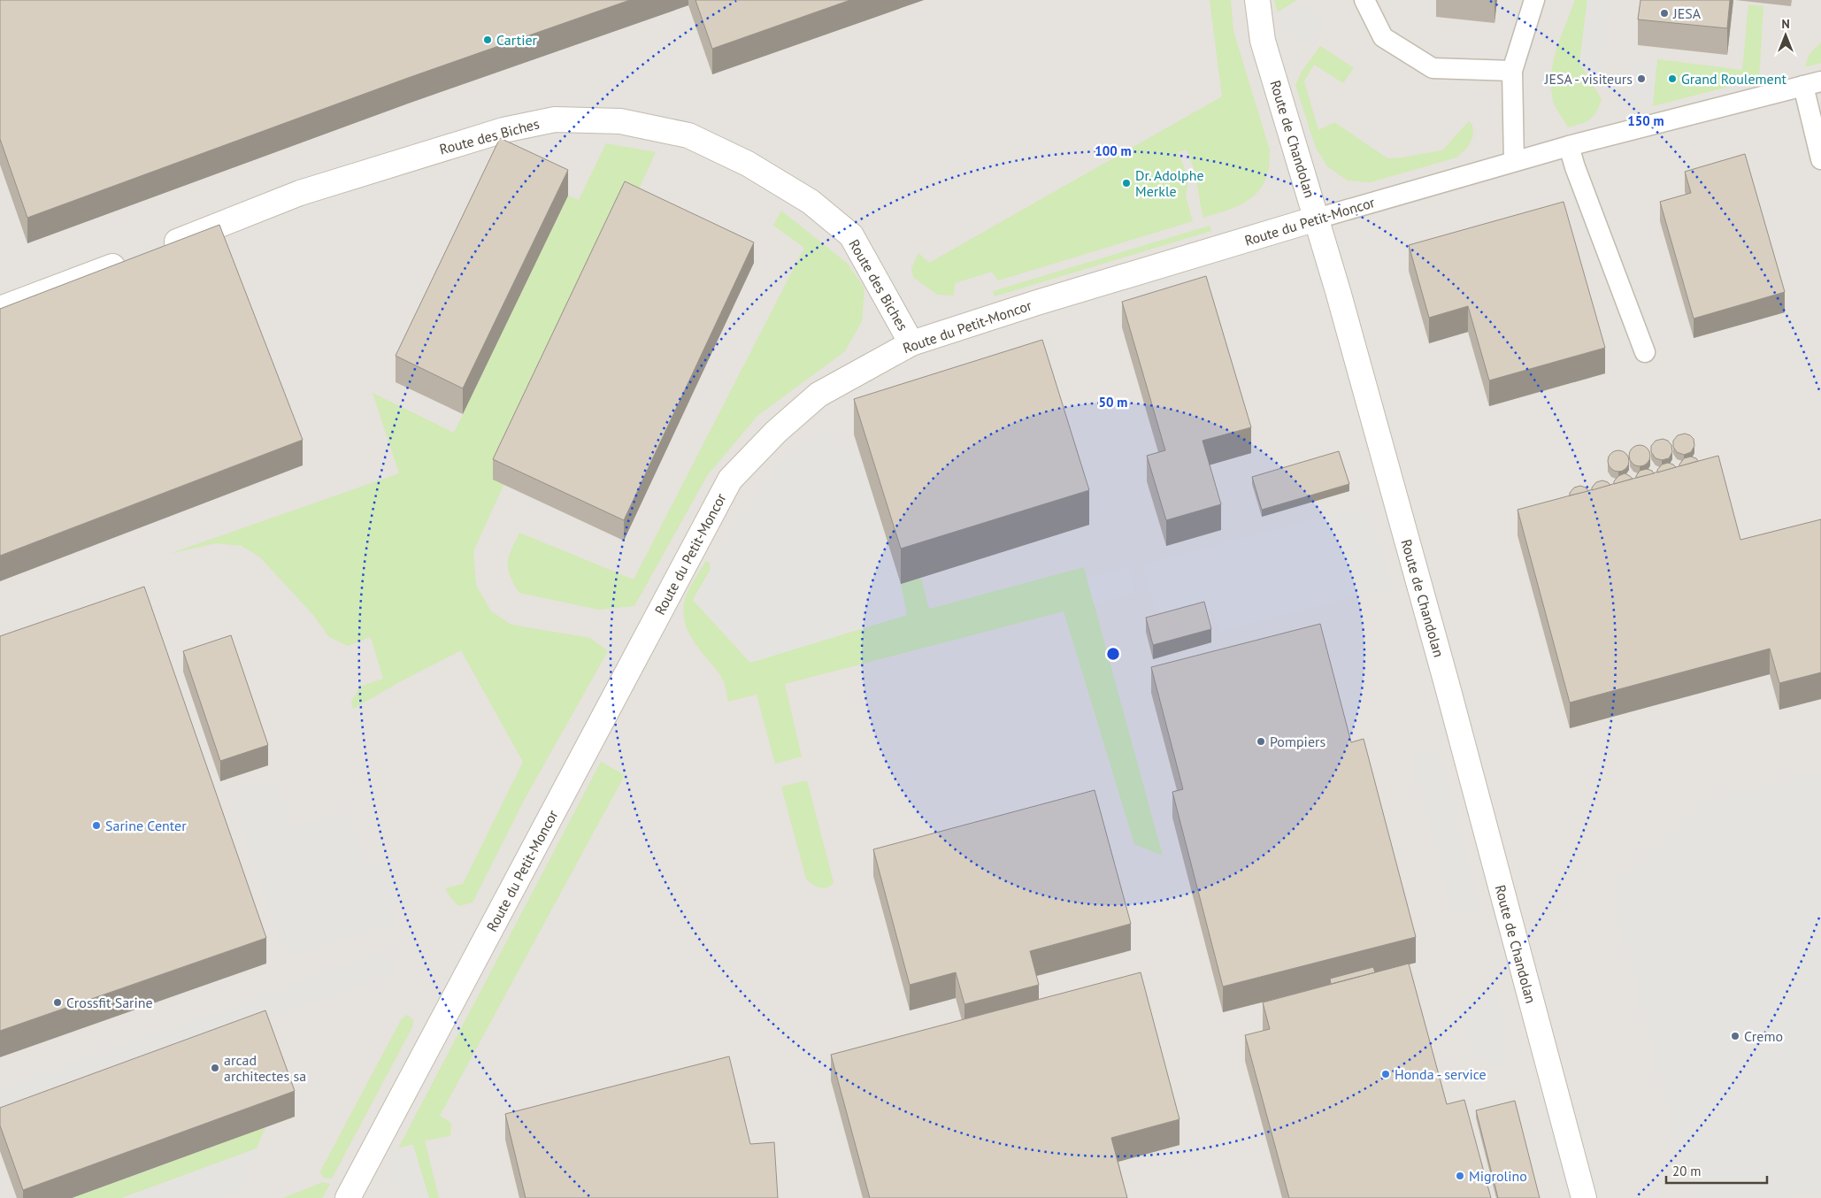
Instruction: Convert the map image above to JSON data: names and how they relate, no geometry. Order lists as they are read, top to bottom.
{
  "streets": {
    "street": ["Route des Biches", "Route de Chandolan", "Route du Petit-Moncor"]
  },
  "crossings": [
    ["Route des Biches", "Route du Petit-Moncor"],
    ["Route de Chandolan", "Route du Petit-Moncor"]
  ],
  "places": [
    "JESA",
    "Cartier",
    "JESA - visiteurs",
    "Grand Roulement",
    "Dr. Adolphe Merkle",
    "Pompiers",
    "Sarine Center",
    "Crossfit Sarine",
    "Cremo",
    "arcad architectes sa",
    "Honda - service",
    "Migrolino"
  ],
  "scale_bar": "20 m",
  "north": "top",
  "rings": ["150 m", "100 m", "50 m"]
}
